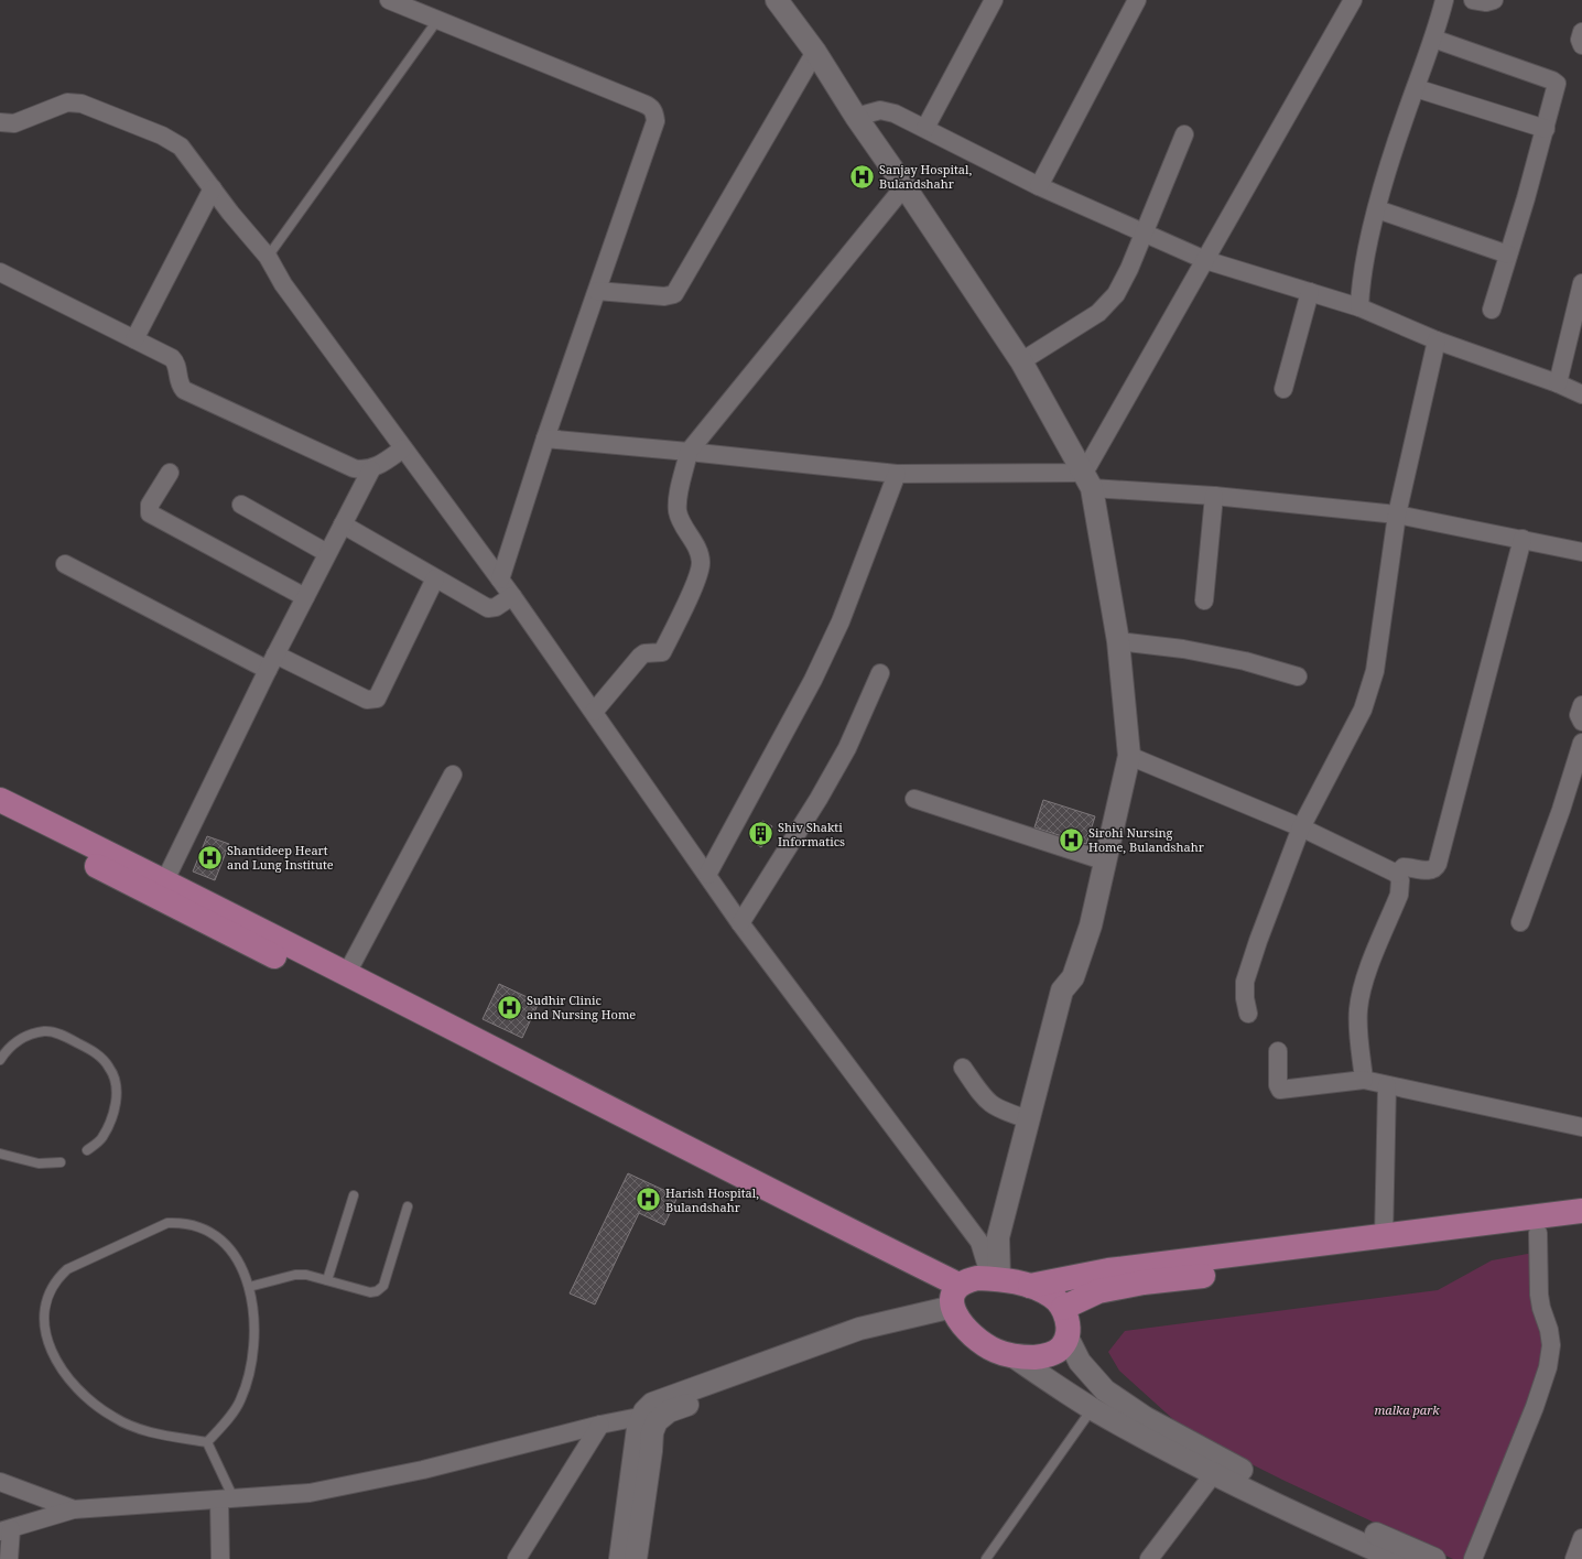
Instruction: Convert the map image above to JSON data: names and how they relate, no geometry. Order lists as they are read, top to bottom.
{
  "parks": ["malka park"],
  "places": {
    "hospital": [
      "Sanjay Hospital, Bulandshahr",
      "Sirohi Nursing Home, Bulandshahr",
      "Shantideep Heart and Lung Institute",
      "Sudhir Clinic and Nursing Home",
      "Harish Hospital, Bulandshahr"
    ],
    "building": ["Shiv Shakti Informatics"]
  }
}
